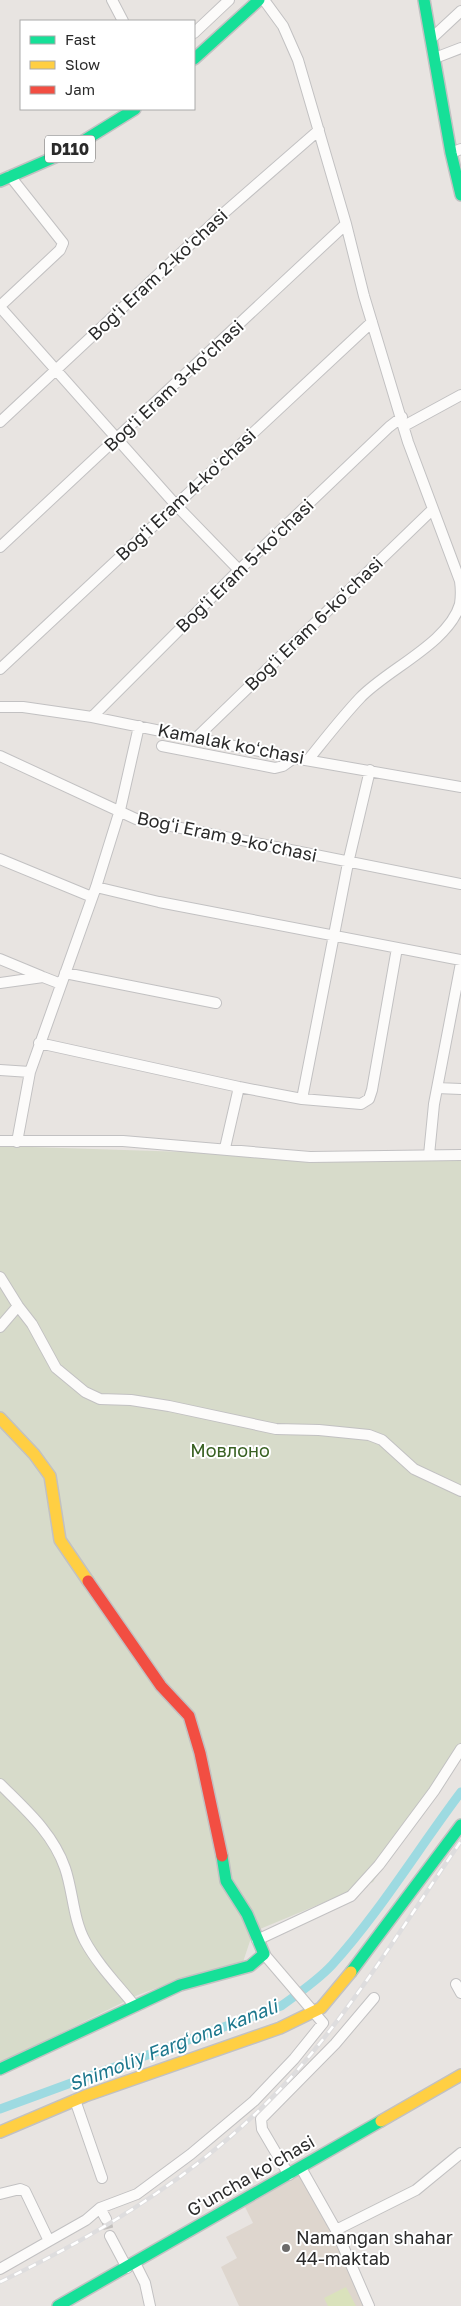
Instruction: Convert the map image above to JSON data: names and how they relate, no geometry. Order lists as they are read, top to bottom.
{
  "streets": {
    "street": [
      "D110",
      "Bogʻi Eram 2-koʻchasi",
      "Bogʻi Eram 3-koʻchasi",
      "Bogʻi Eram 4-koʻchasi",
      "Bogʻi Eram 5-koʻchasi",
      "Bogʻi Eram 6-koʻchasi",
      "Kamalak koʻchasi",
      "Bogʻi Eram 9-koʻchasi",
      "G'uncha ko'chasi"
    ]
  },
  "crossings": [
    ["Bogʻi Eram 5-koʻchasi", "Kamalak koʻchasi"],
    ["Bogʻi Eram 6-koʻchasi", "Kamalak koʻchasi"]
  ],
  "water": ["Shimoliy Fargʻona kanali"],
  "parks": ["Мовлоно"],
  "places": ["Namangan shahar 44-maktab"],
  "legend": ["Fast", "Slow", "Jam"]
}
